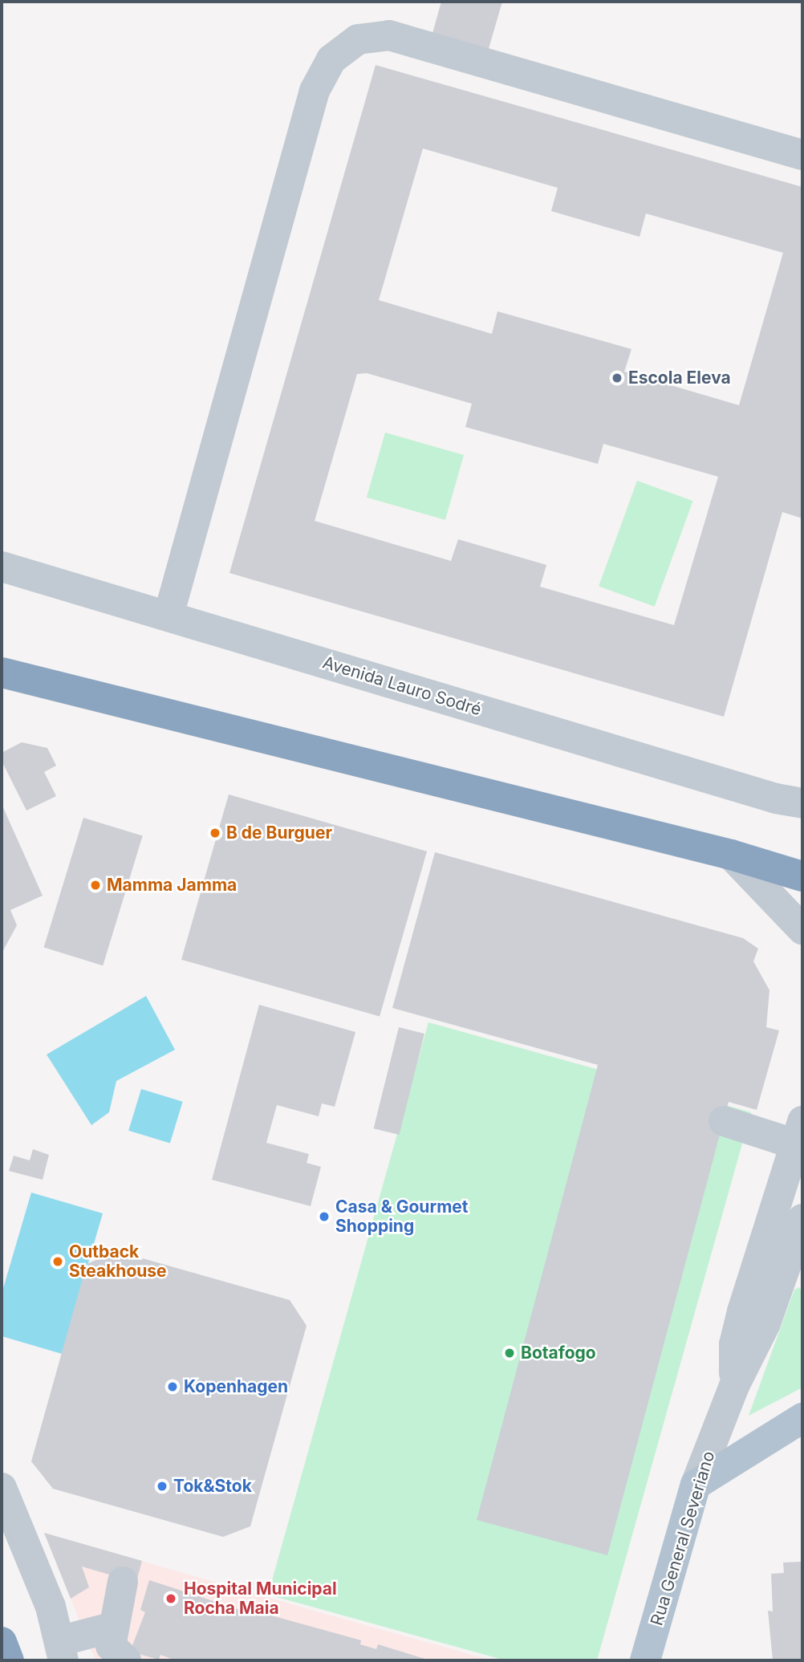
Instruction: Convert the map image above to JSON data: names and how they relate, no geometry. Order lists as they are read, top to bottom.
{
  "streets": {
    "main road": ["Rua General Severiano"],
    "street": ["Avenida Lauro Sodré"]
  },
  "places": [
    "Escola Eleva",
    "B de Burguer",
    "Mamma Jamma",
    "Casa & Gourmet Shopping",
    "Outback Steakhouse",
    "Botafogo",
    "Kopenhagen",
    "Tok&Stok",
    "Hospital Municipal Rocha Maia"
  ]
}
